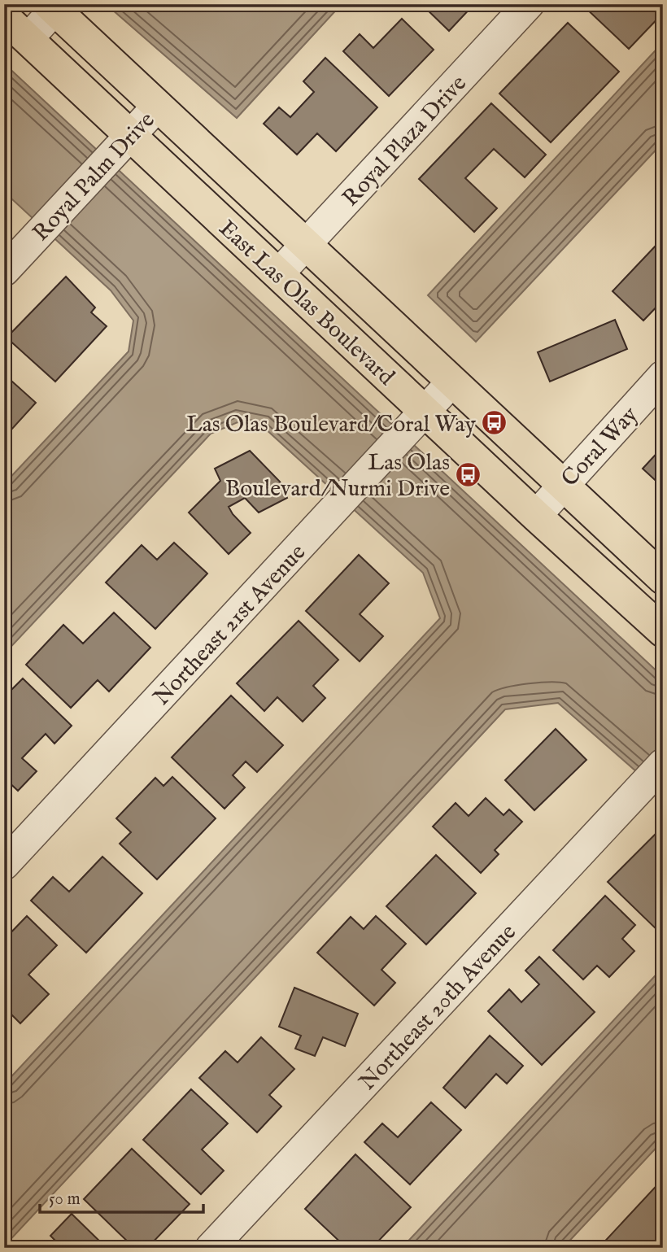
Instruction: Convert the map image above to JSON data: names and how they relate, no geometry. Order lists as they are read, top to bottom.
{
  "streets": {
    "main road": ["East Las Olas Boulevard"],
    "street": [
      "Royal Plaza Drive",
      "Royal Palm Drive",
      "Coral Way",
      "Northeast 21st Avenue",
      "Northeast 20th Avenue"
    ]
  },
  "crossings": [
    ["Royal Plaza Drive", "East Las Olas Boulevard"],
    ["Royal Palm Drive", "East Las Olas Boulevard"],
    ["East Las Olas Boulevard", "Coral Way"],
    ["East Las Olas Boulevard", "Northeast 21st Avenue"]
  ],
  "places": {
    "bus stop": ["Las Olas Boulevard/Coral Way", "Las Olas Boulevard/Nurmi Drive"]
  },
  "scale_bar": "50 m"
}
